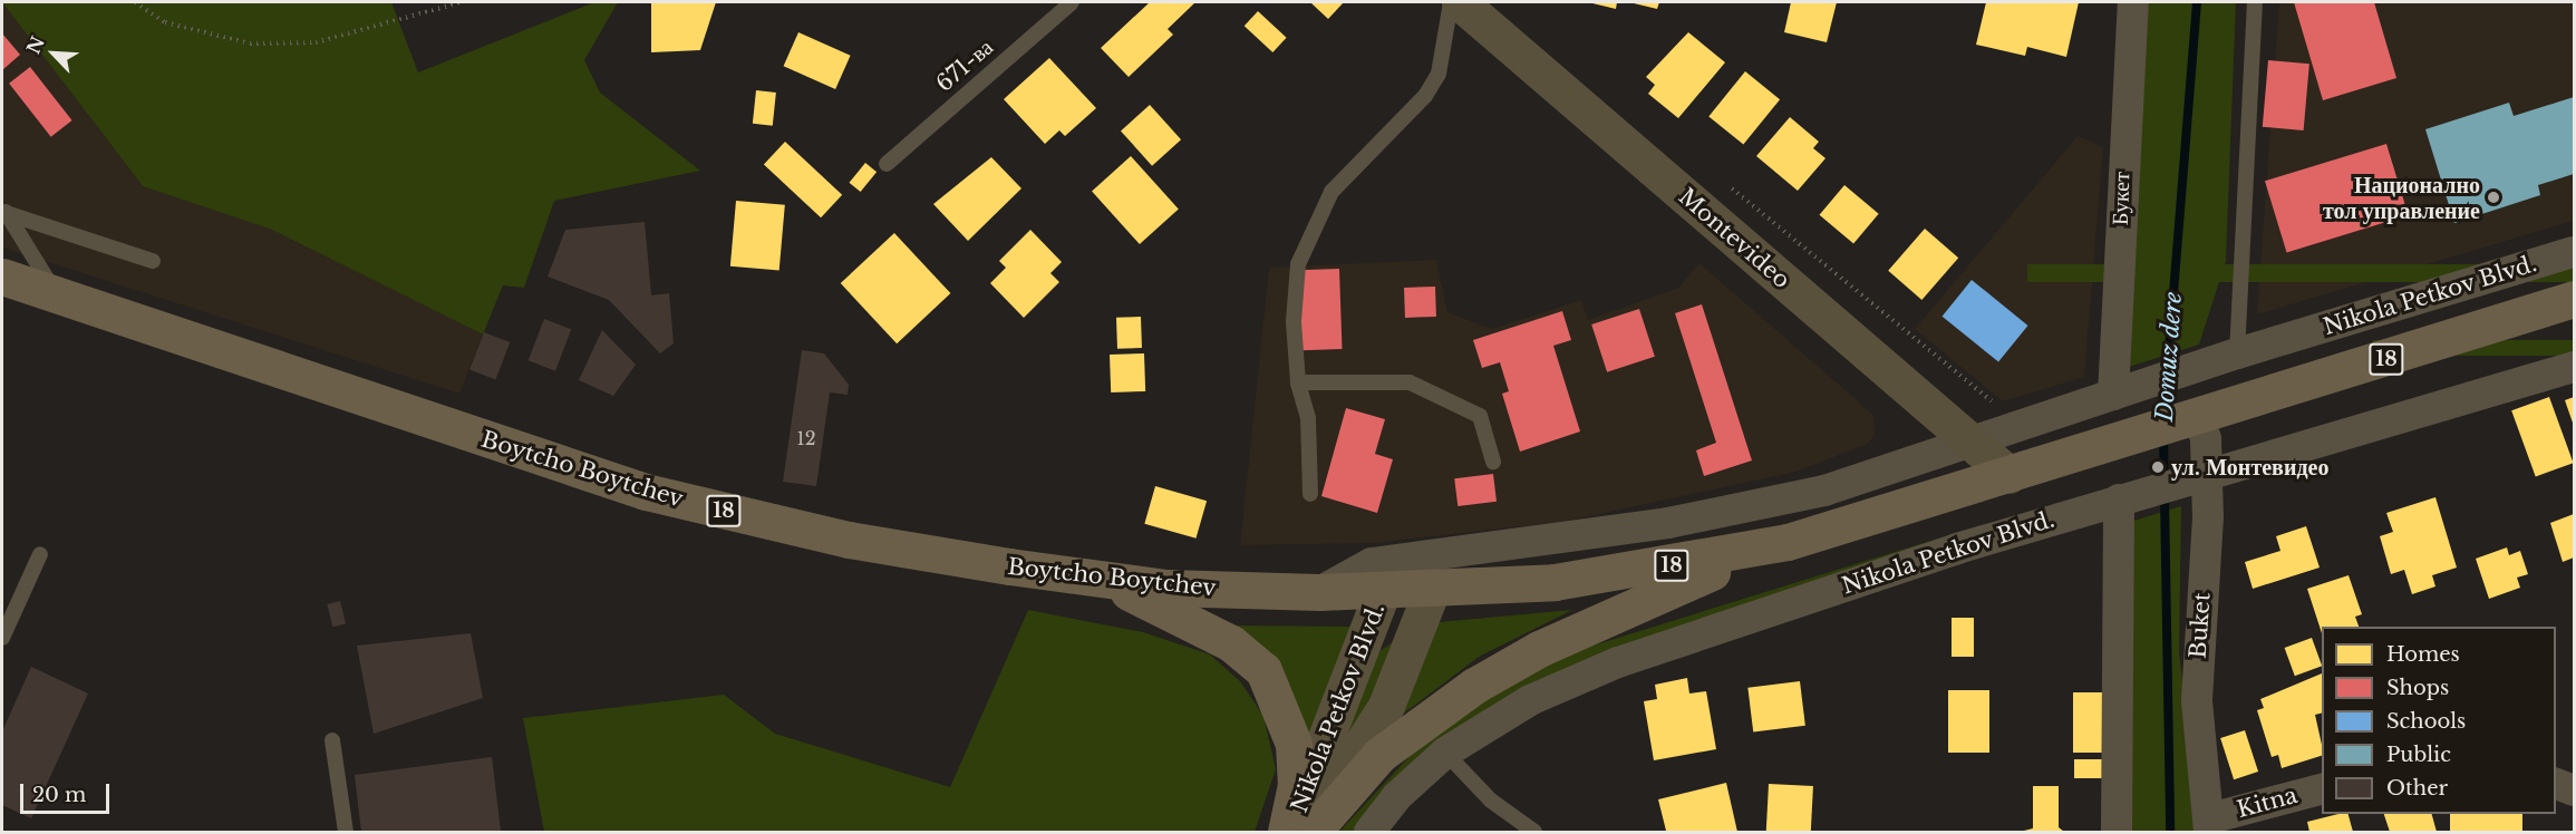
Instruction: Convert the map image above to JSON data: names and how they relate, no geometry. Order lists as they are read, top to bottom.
{
  "streets": {
    "highway": ["Nikola Petkov Blvd.", "18", "Boytcho Boytchev"],
    "street": [
      "Букет",
      "Montevideo",
      "Buket",
      "Kitna"
    ],
    "lane": ["671-ва"]
  },
  "crossings": [
    ["Букет", "Nikola Petkov Blvd."],
    ["Montevideo", "Nikola Petkov Blvd."],
    ["Nikola Petkov Blvd.", "Boytcho Boytchev"],
    ["Nikola Petkov Blvd.", "Buket"],
    ["Buket", "Kitna"]
  ],
  "water": ["Domuz dere"],
  "places": ["Национално тол управление", "ул. Монтевидео"],
  "house_numbers": ["12"],
  "legend": [
    "Homes",
    "Shops",
    "Schools",
    "Public",
    "Other"
  ],
  "scale_bar": "20 m",
  "north": "top left"
}
